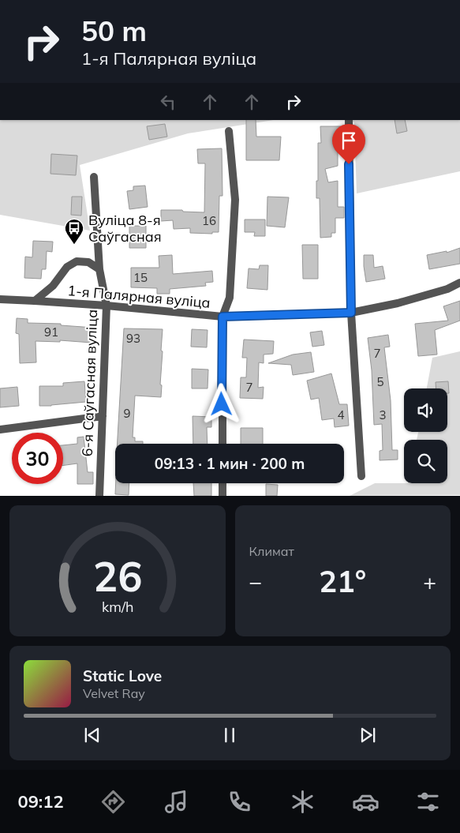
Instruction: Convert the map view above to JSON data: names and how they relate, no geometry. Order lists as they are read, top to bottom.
{
  "streets": {
    "street": ["1-я Палярная вуліца", "6-я Саўгасная вуліца"]
  },
  "crossings": [
    ["1-я Палярная вуліца", "6-я Саўгасная вуліца"]
  ],
  "places": {
    "bus stop": ["Вуліца 8-я Саўгасная"]
  },
  "house_numbers": [
    "16",
    "15",
    "91",
    "93",
    "7",
    "5",
    "7",
    "9",
    "4",
    "3"
  ],
  "page": {
    "turn": ["50 m", "1-я Палярная вуліца"],
    "limit": "30",
    "trip": "09:13 · 1 мин · 200 m",
    "tile": "Климат",
    "heat": ["−", "21°", "+"],
    "song": ["Static Love", "Velvet Ray"],
    "tabs": "09:12",
    "gauge": ["26", "km/h"]
  }
}
